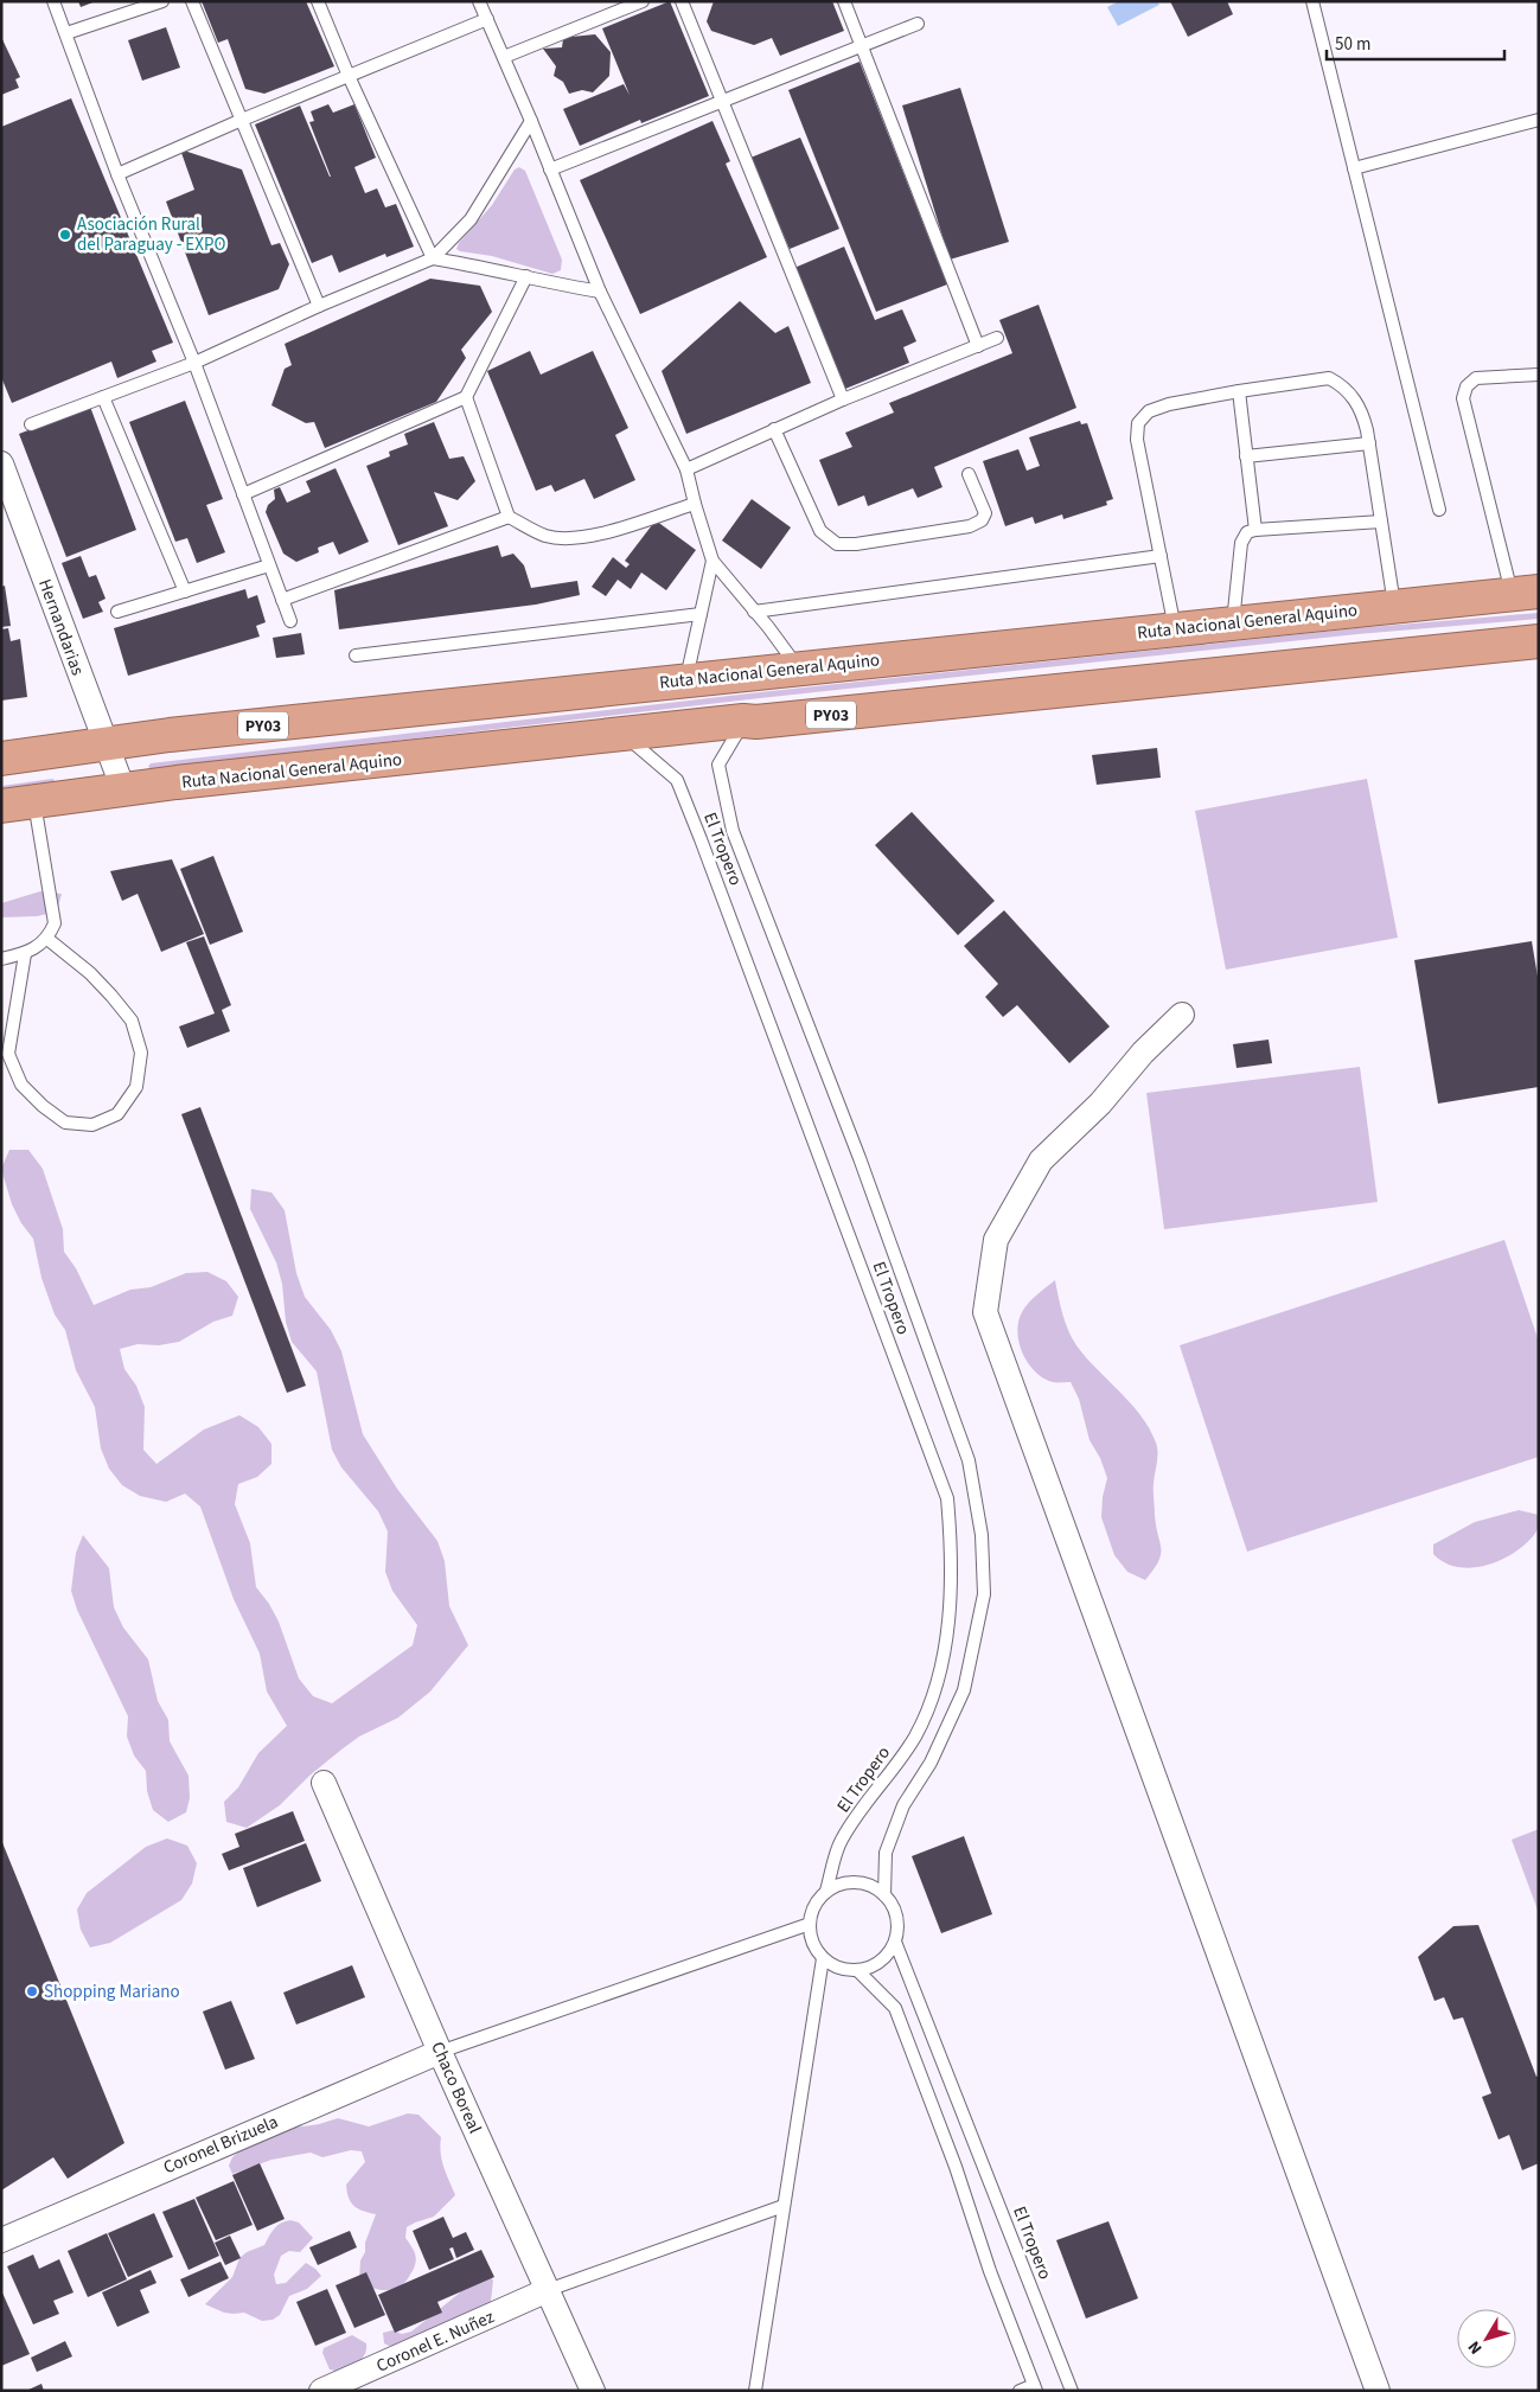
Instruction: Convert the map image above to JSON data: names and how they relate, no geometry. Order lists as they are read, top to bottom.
{
  "streets": {
    "highway": ["Ruta Nacional General Aquino", "PY03"],
    "street": [
      "Hernandarias",
      "Chaco Boreal",
      "Coronel Brizuela",
      "Coronel E. Nuñez"
    ],
    "lane": ["El Tropero"]
  },
  "crossings": [
    ["Ruta Nacional General Aquino", "Hernandarias"],
    ["Ruta Nacional General Aquino", "El Tropero"],
    ["Chaco Boreal", "Coronel Brizuela"],
    ["Chaco Boreal", "Coronel E. Nuñez"]
  ],
  "places": ["Asociación Rural del Paraguay - EXPO", "Shopping Mariano"],
  "scale_bar": "50 m",
  "north": "bottom left"
}
